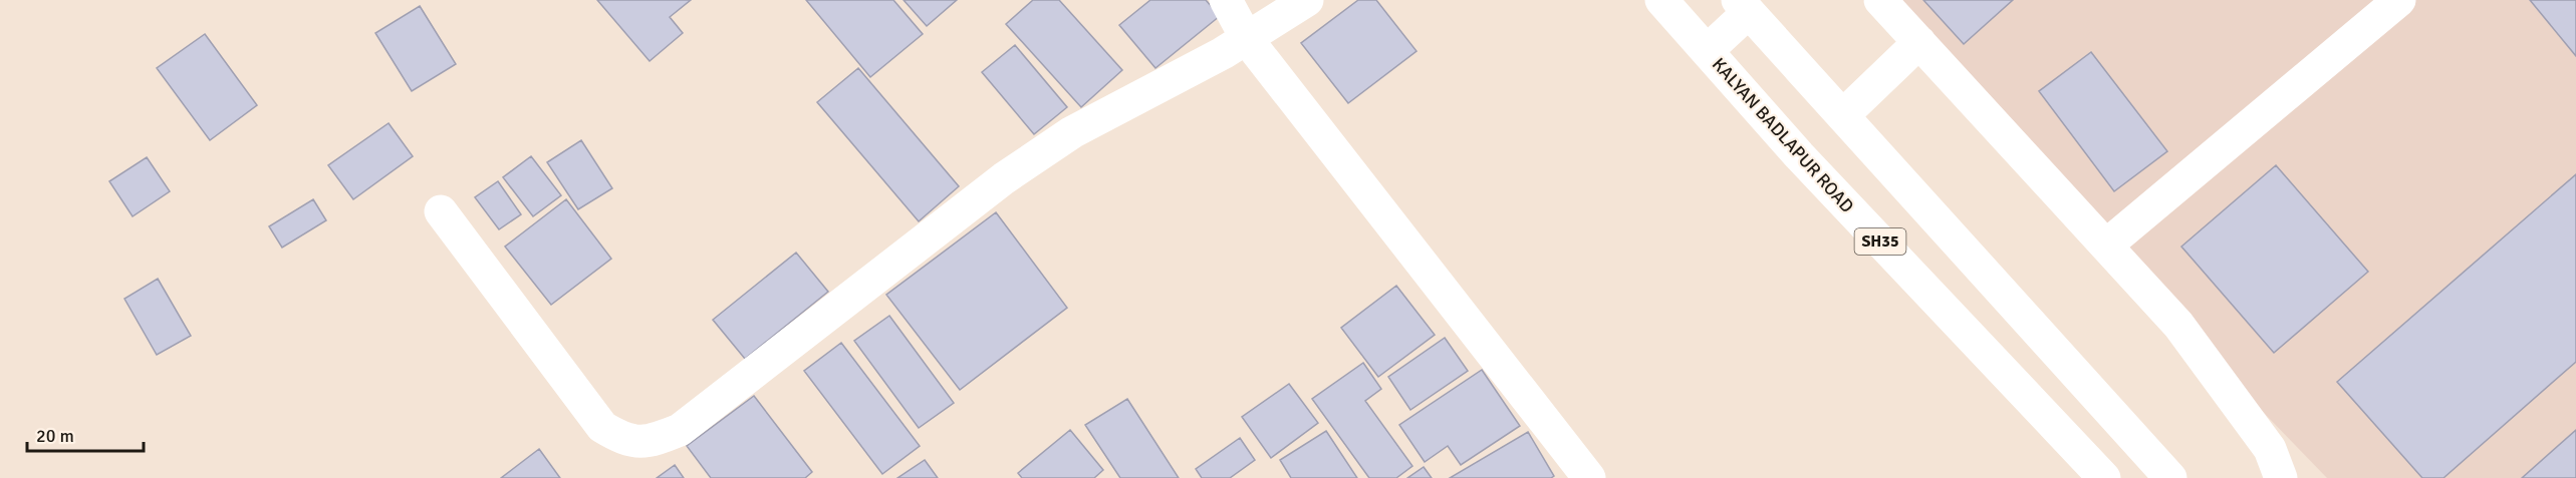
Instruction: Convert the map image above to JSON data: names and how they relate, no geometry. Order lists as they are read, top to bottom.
{
  "streets": {
    "street": ["KALYAN BADLAPUR ROAD", "SH35"]
  },
  "scale_bar": "20 m"
}
